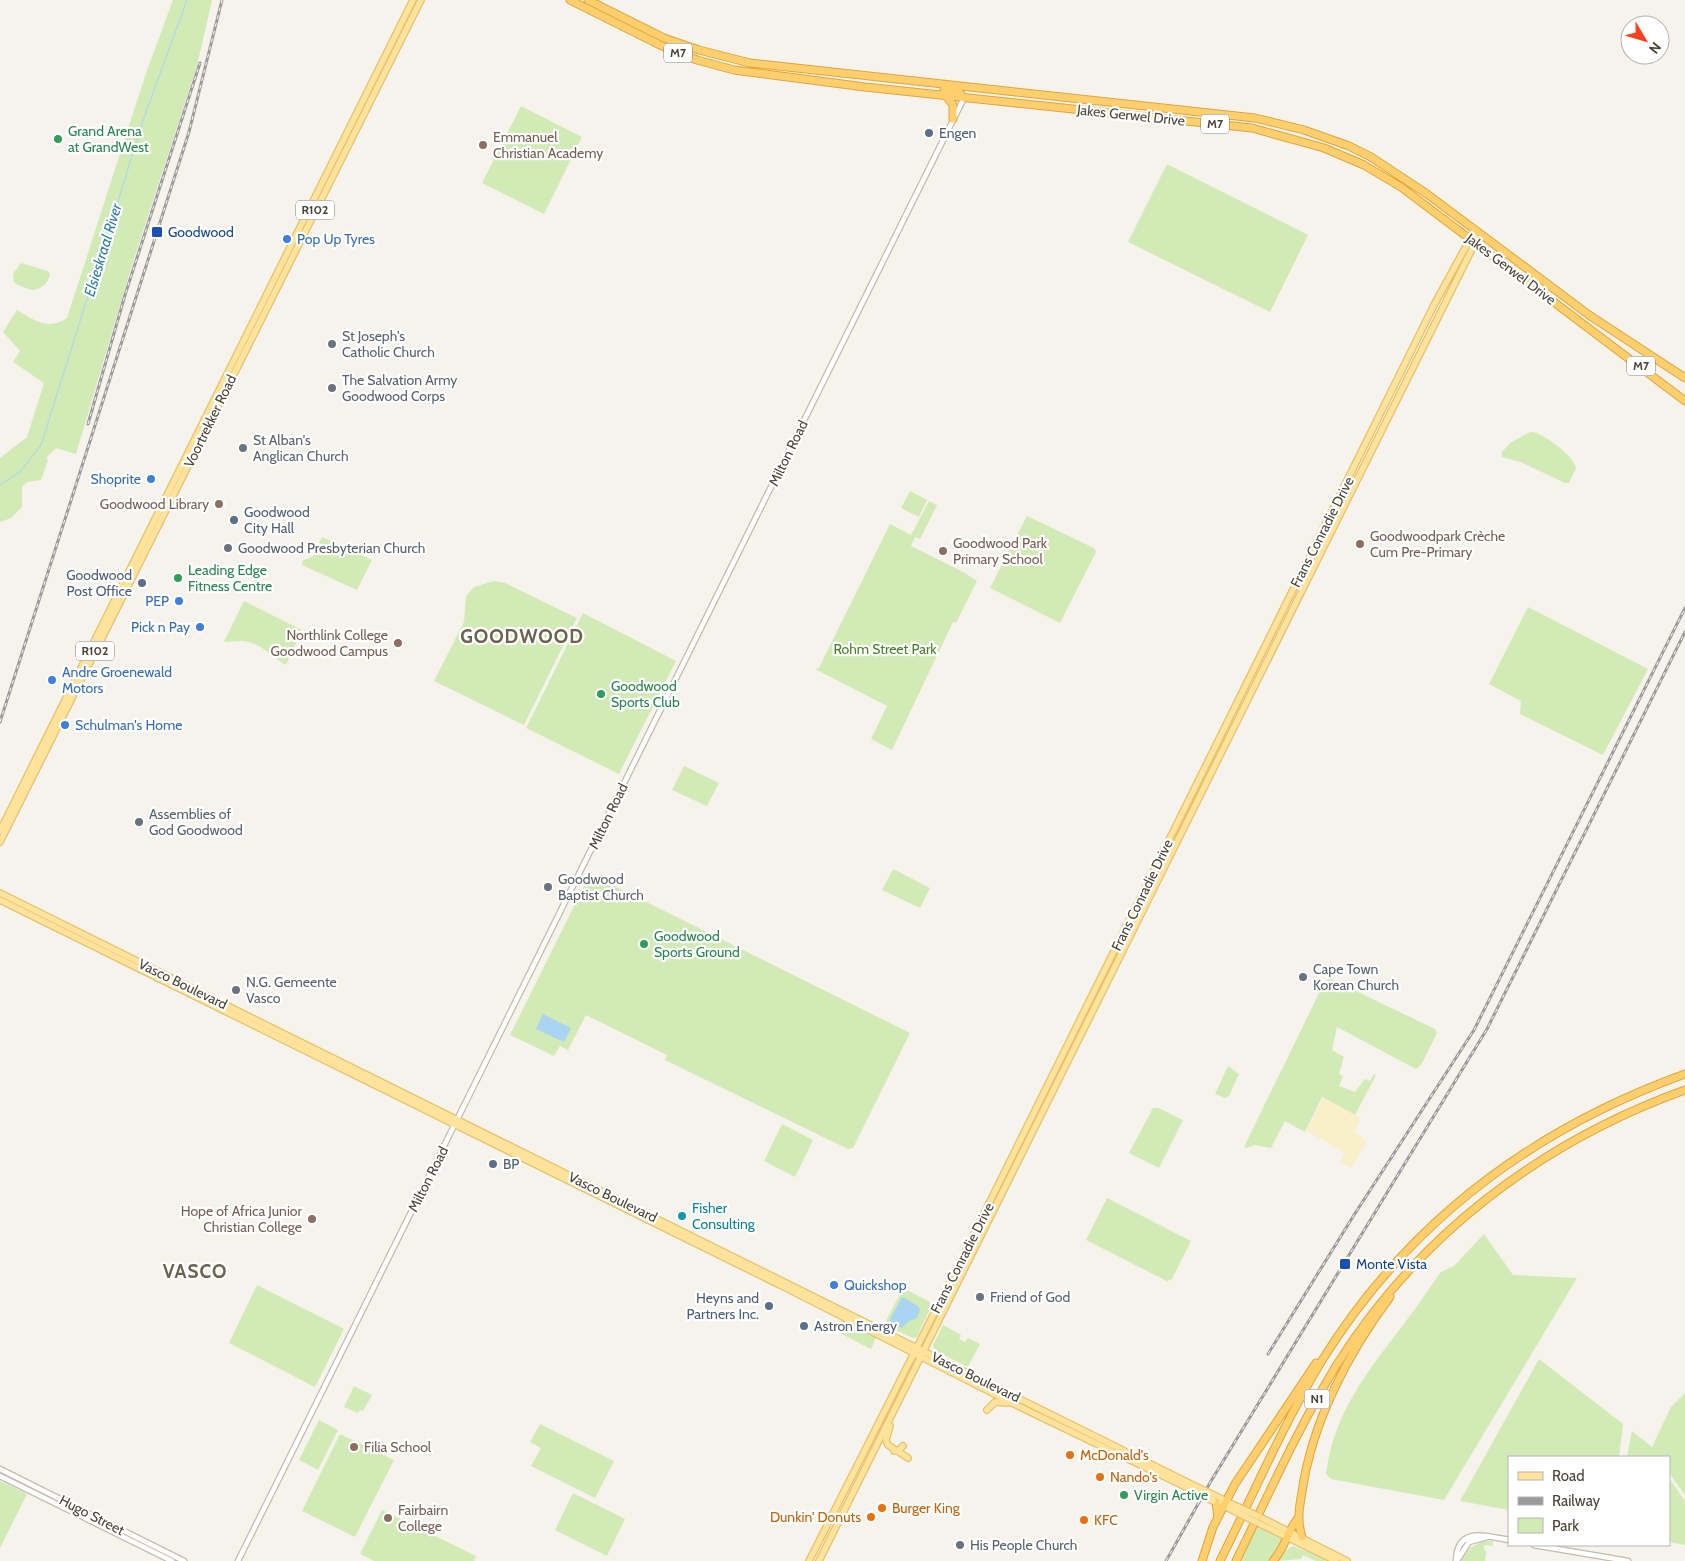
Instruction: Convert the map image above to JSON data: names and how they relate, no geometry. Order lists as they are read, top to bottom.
{
  "streets": {
    "highway": ["M7", "Jakes Gerwel Drive", "N1"],
    "main road": [
      "R102",
      "Voortrekker Road",
      "Frans Conradie Drive",
      "Vasco Boulevard"
    ],
    "street": ["Milton Road", "Hugo Street"]
  },
  "crossings": [
    ["Jakes Gerwel Drive", "Milton Road"],
    ["Jakes Gerwel Drive", "Frans Conradie Drive"],
    ["Milton Road", "Vasco Boulevard"],
    ["Frans Conradie Drive", "Vasco Boulevard"]
  ],
  "districts": ["GOODWOOD", "VASCO"],
  "water": ["Elsieskraal River"],
  "parks": ["Rohm Street Park"],
  "places": {
    "other": [
      "Engen",
      "Grand Arena at GrandWest",
      "Emmanuel Christian Academy",
      "Pop Up Tyres",
      "St Joseph's Catholic Church",
      "The Salvation Army Goodwood Corps",
      "St Alban's Anglican Church",
      "Shoprite",
      "Goodwood Library",
      "Goodwood City Hall",
      "Goodwoodpark Crèche Cum Pre-Primary",
      "Goodwood Presbyterian Church",
      "Goodwood Park Primary School",
      "Leading Edge Fitness Centre",
      "Goodwood Post Office",
      "PEP",
      "Pick n Pay",
      "Northlink College Goodwood Campus",
      "Andre Groenewald Motors",
      "Goodwood Sports Club",
      "Schulman's Home",
      "Assemblies of God Goodwood",
      "Goodwood Baptist Church",
      "Goodwood Sports Ground",
      "Cape Town Korean Church",
      "N.G. Gemeente Vasco",
      "BP",
      "Fisher Consulting",
      "Hope of Africa Junior Christian College",
      "Quickshop",
      "Friend of God",
      "Heyns and Partners Inc.",
      "Astron Energy",
      "Filia School",
      "McDonald's",
      "Nando's",
      "Virgin Active",
      "Burger King",
      "Dunkin' Donuts",
      "Fairbairn College",
      "KFC",
      "His People Church"
    ],
    "transit": ["Goodwood", "Monte Vista"]
  },
  "legend": ["Road", "Railway", "Park"],
  "north": "bottom right"
}
